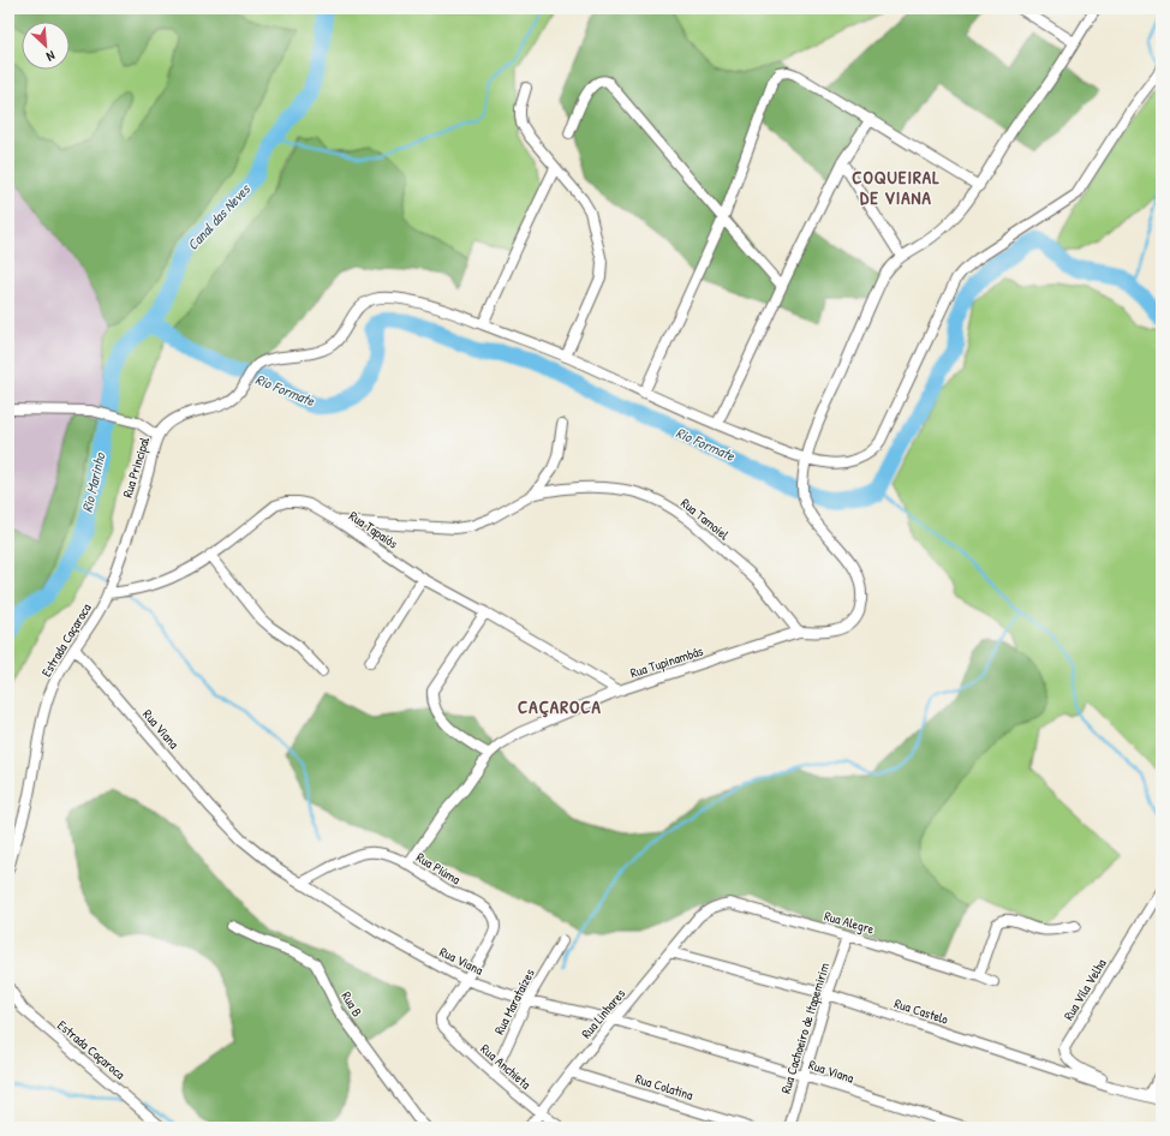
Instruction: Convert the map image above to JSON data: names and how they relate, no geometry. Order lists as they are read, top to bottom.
{
  "streets": {
    "street": [
      "Rua Principal",
      "Rua Tamoiel",
      "Rua Tapaiós",
      "Estrada Caçaroca",
      "Rua Tupinambás",
      "Rua Viana",
      "Rua Piúma",
      "Rua Alegre",
      "Rua Vila Velha",
      "Rua Marataízes",
      "Rua B",
      "Rua Castelo",
      "Rua Linhares",
      "Rua Cachoeiro de Itapemirim",
      "Rua Anchieta",
      "Rua Colatina"
    ]
  },
  "crossings": [
    ["Rua Principal", "Rua Tapaiós"],
    ["Rua Principal", "Estrada Caçaroca"],
    ["Rua Tamoiel", "Rua Tapaiós"],
    ["Rua Tamoiel", "Rua Tupinambás"],
    ["Rua Tapaiós", "Estrada Caçaroca"],
    ["Rua Tapaiós", "Rua Tupinambás"],
    ["Estrada Caçaroca", "Rua Viana"],
    ["Rua Tupinambás", "Rua Piúma"],
    ["Rua Viana", "Rua Piúma"],
    ["Rua Viana", "Rua Marataízes"],
    ["Rua Viana", "Rua Linhares"],
    ["Rua Viana", "Rua Cachoeiro de Itapemirim"],
    ["Rua Piúma", "Rua Anchieta"],
    ["Rua Alegre", "Rua Linhares"],
    ["Rua Alegre", "Rua Cachoeiro de Itapemirim"],
    ["Rua Vila Velha", "Rua Castelo"],
    ["Rua Marataízes", "Rua Anchieta"],
    ["Rua Castelo", "Rua Linhares"],
    ["Rua Castelo", "Rua Cachoeiro de Itapemirim"],
    ["Rua Linhares", "Rua Anchieta"],
    ["Rua Linhares", "Rua Colatina"]
  ],
  "districts": ["COQUEIRAL DE VIANA", "CAÇAROCA"],
  "water": ["Canal das Neves", "Rio Formate", "Rio Marinho"],
  "north": "bottom right"
}
